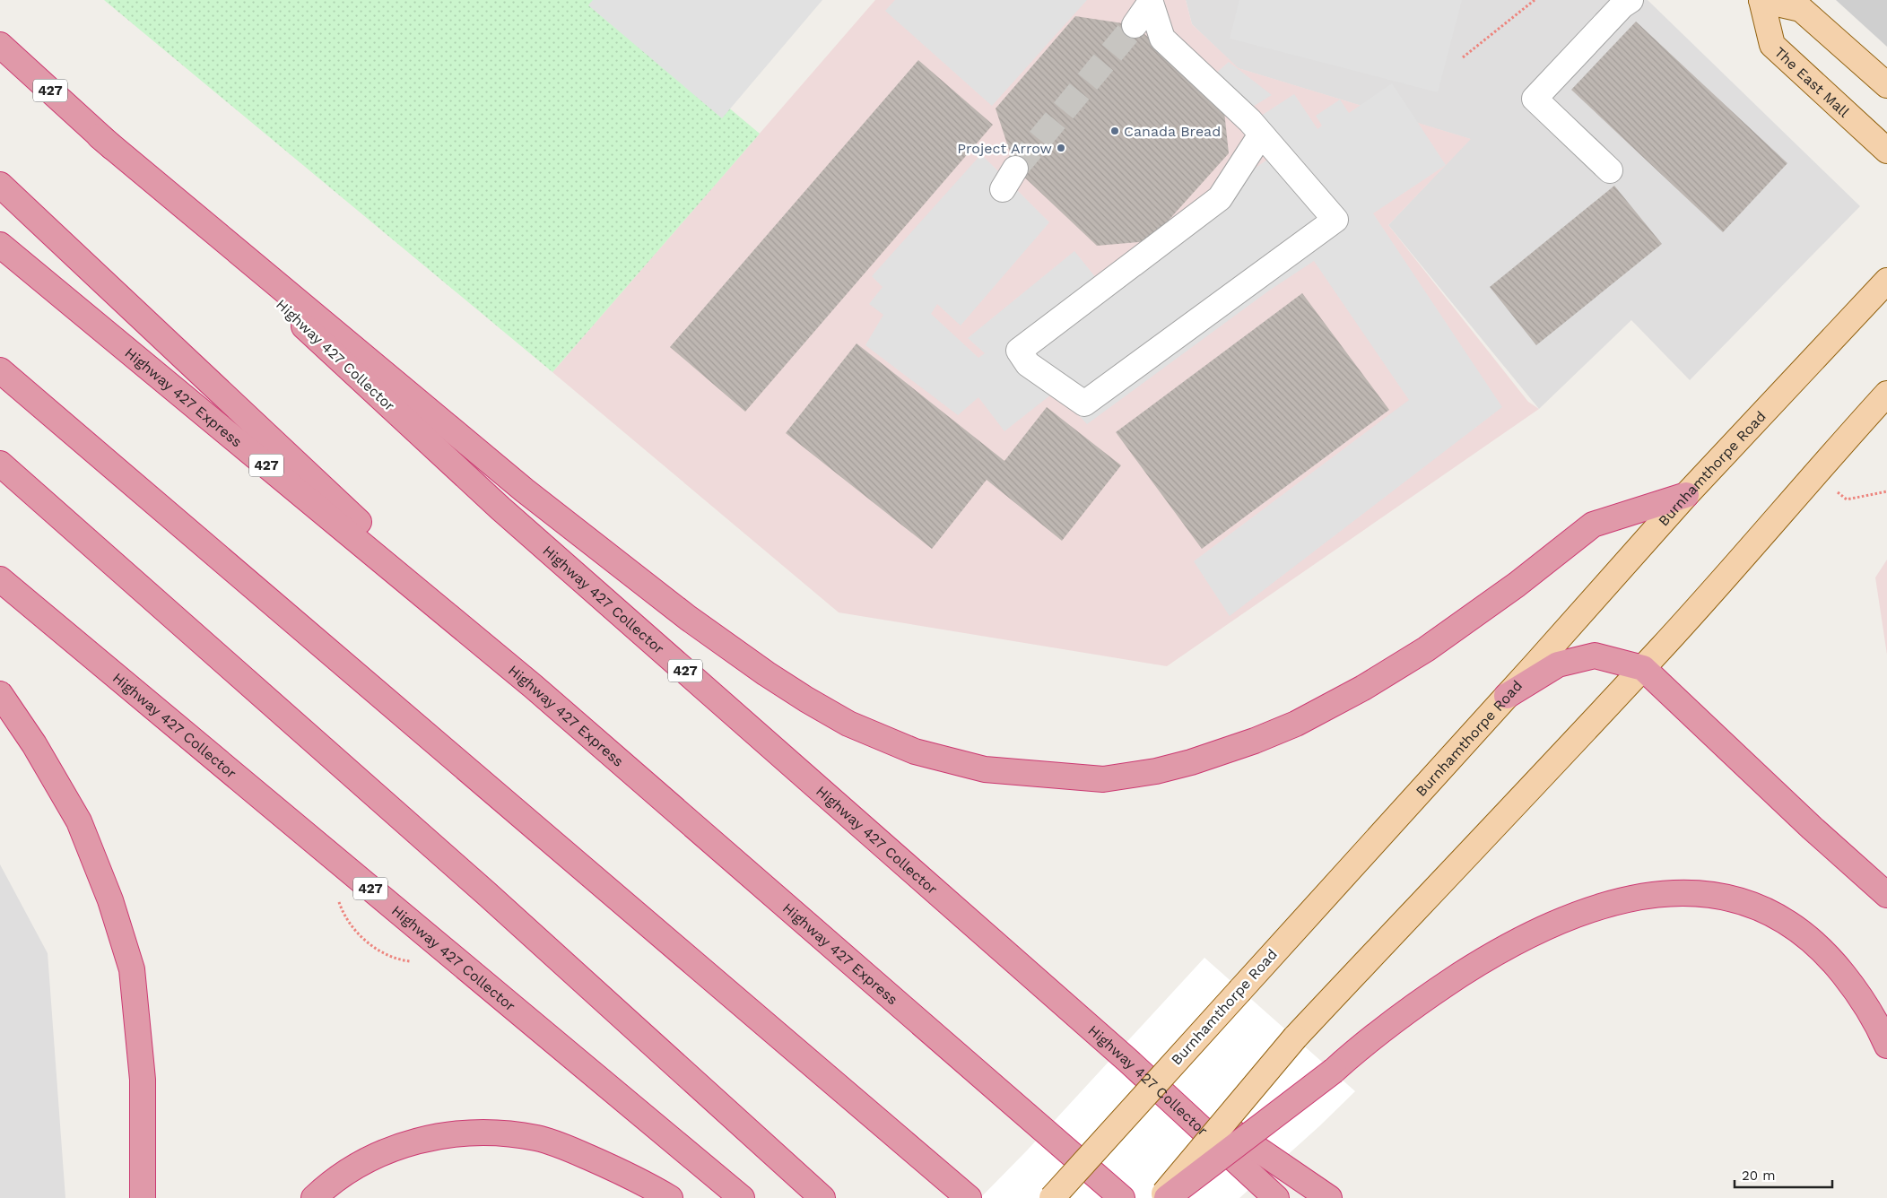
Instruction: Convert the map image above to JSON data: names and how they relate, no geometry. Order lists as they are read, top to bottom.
{
  "streets": {
    "highway": ["427", "Highway 427 Collector", "Highway 427 Express"],
    "main road": ["The East Mall", "Burnhamthorpe Road"]
  },
  "places": ["Canada Bread", "Project Arrow"],
  "scale_bar": "20 m"
}
